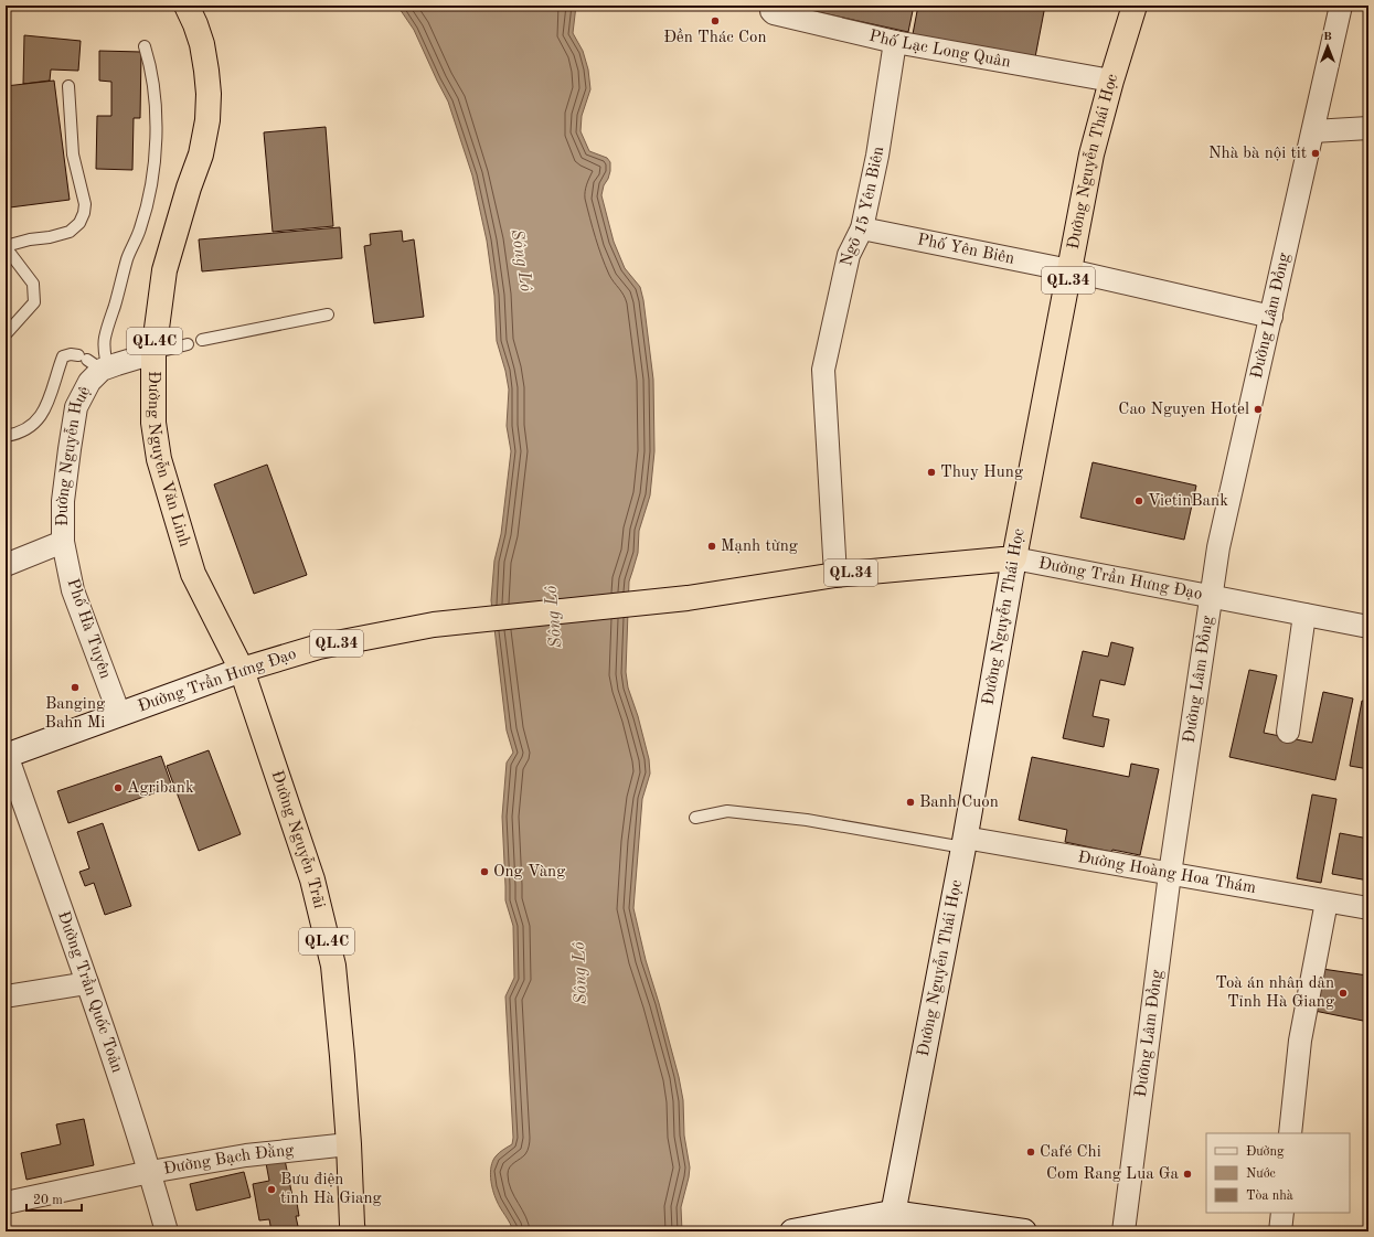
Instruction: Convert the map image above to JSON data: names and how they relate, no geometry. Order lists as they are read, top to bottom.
{
  "streets": {
    "highway": [
      "Đường Nguyễn Thái Học",
      "QL.34",
      "QL.4C",
      "Đường Nguyễn Văn Linh",
      "Đường Trần Hưng Đạo",
      "Đường Nguyễn Trãi"
    ],
    "street": [
      "Phố Lạc Long Quân",
      "Ngõ 15 Yên Biên",
      "Phố Yên Biên",
      "Đường Lâm Đồng",
      "Đường Nguyễn Huệ",
      "Phố Hà Tuyên",
      "Đường Hoàng Hoa Thám",
      "Đường Trần Quốc Toản",
      "Đường Bạch Đằng"
    ]
  },
  "crossings": [
    ["Phố Lạc Long Quân", "Đường Nguyễn Thái Học"],
    ["Phố Lạc Long Quân", "Ngõ 15 Yên Biên"],
    ["Đường Nguyễn Thái Học", "Phố Yên Biên"],
    ["Đường Nguyễn Thái Học", "Đường Trần Hưng Đạo"],
    ["Đường Nguyễn Thái Học", "Đường Hoàng Hoa Thám"],
    ["Ngõ 15 Yên Biên", "Phố Yên Biên"],
    ["Ngõ 15 Yên Biên", "Đường Trần Hưng Đạo"],
    ["Phố Yên Biên", "Đường Lâm Đồng"],
    ["Đường Lâm Đồng", "Đường Trần Hưng Đạo"],
    ["Đường Lâm Đồng", "Đường Hoàng Hoa Thám"],
    ["Đường Nguyễn Huệ", "Đường Nguyễn Văn Linh"],
    ["Đường Nguyễn Huệ", "Phố Hà Tuyên"],
    ["Đường Nguyễn Văn Linh", "Đường Trần Hưng Đạo"],
    ["Đường Nguyễn Văn Linh", "Đường Nguyễn Trãi"],
    ["Đường Trần Hưng Đạo", "Phố Hà Tuyên"],
    ["Đường Trần Hưng Đạo", "Đường Nguyễn Trãi"],
    ["Đường Trần Hưng Đạo", "Đường Trần Quốc Toản"],
    ["Đường Nguyễn Trãi", "Đường Bạch Đằng"],
    ["Đường Trần Quốc Toản", "Đường Bạch Đằng"]
  ],
  "water": ["Sông Lô"],
  "places": [
    "Đền Thác Con",
    "Nhà bà nội tit",
    "Cao Nguyen Hotel",
    "Thuy Hung",
    "VietinBank",
    "Mạnh từng",
    "Banging Bahn Mi",
    "Agribank",
    "Banh Cuon",
    "Ong Vàng",
    "Toà án nhân dân Tỉnh Hà Giang",
    "Café Chi",
    "Com Rang Lua Ga",
    "Bưu điện tỉnh Hà Giang"
  ],
  "legend": ["Đường", "Nước", "Tòa nhà"],
  "scale_bar": "20 m",
  "north": "top"
}
